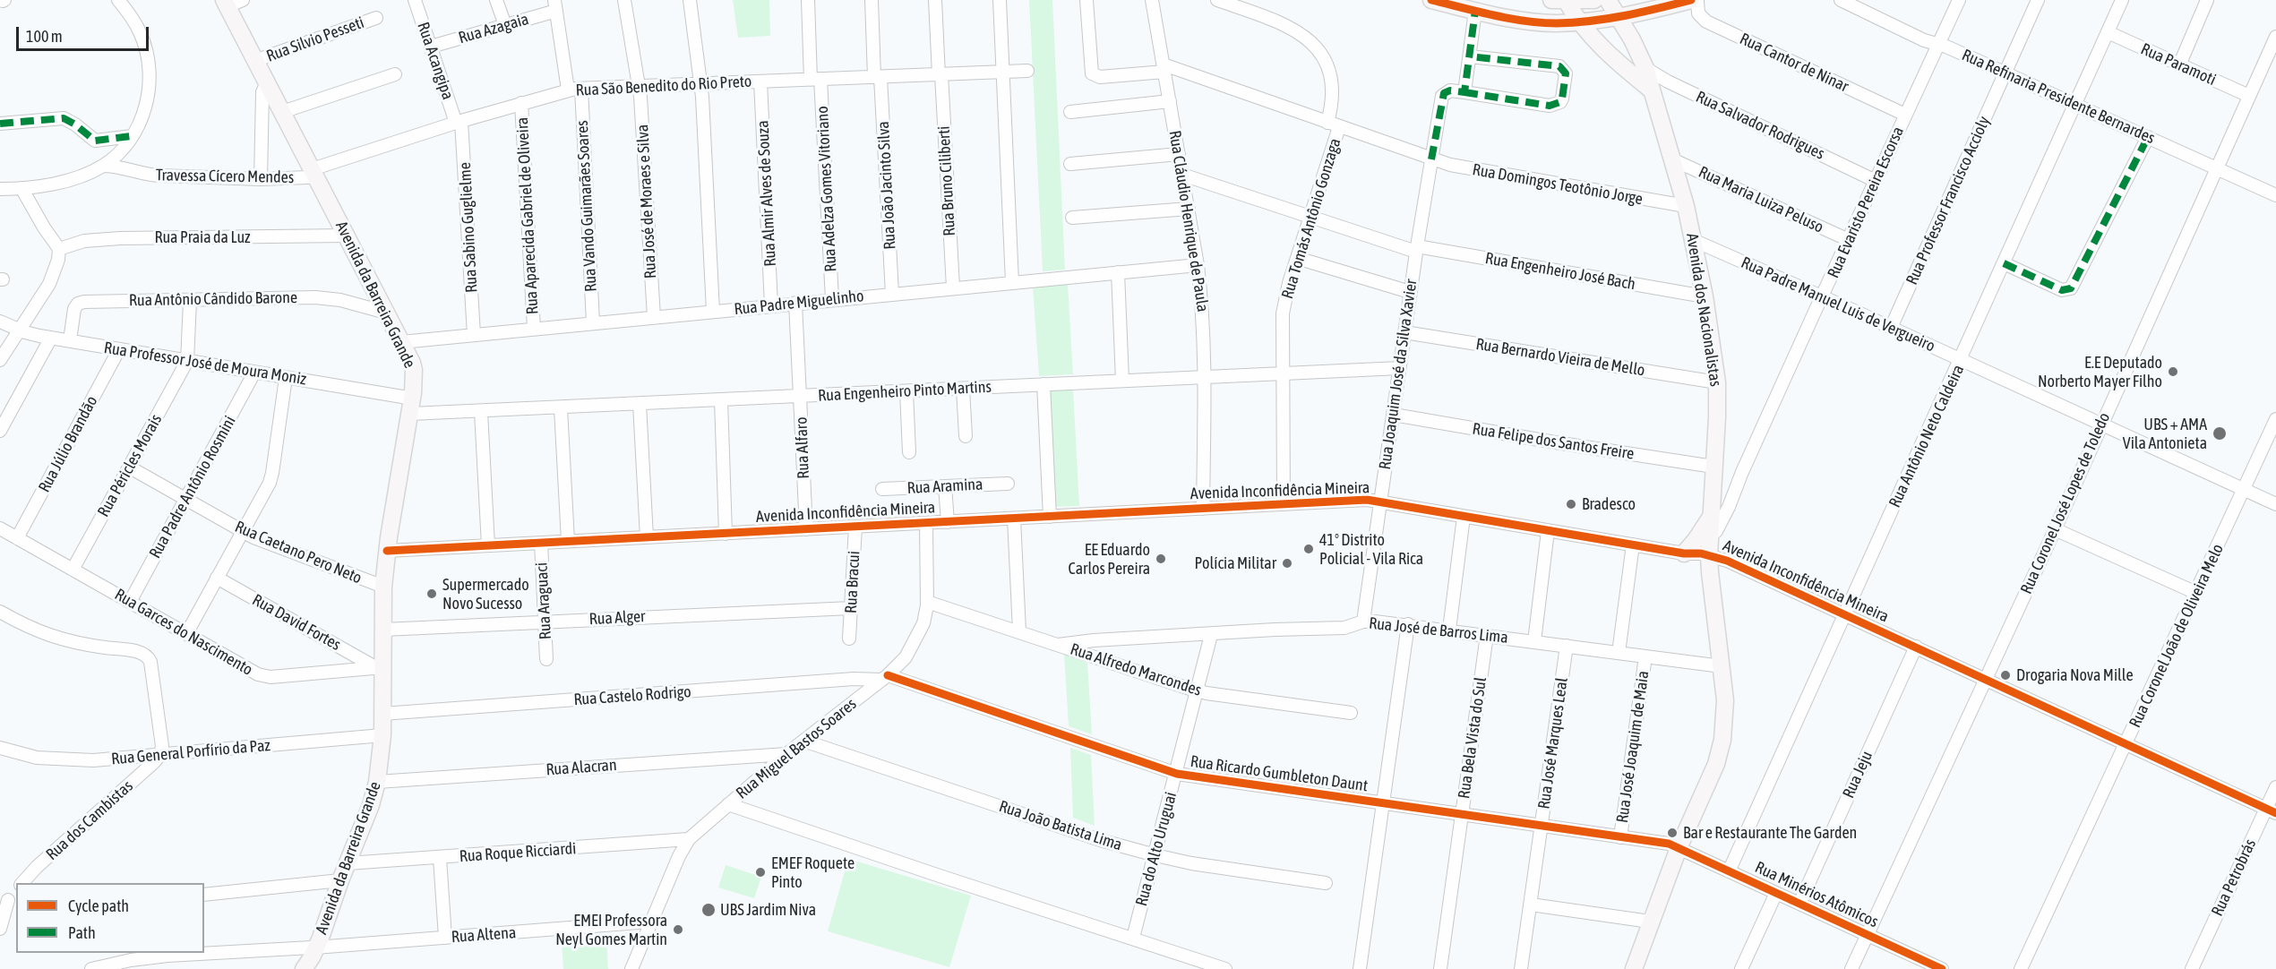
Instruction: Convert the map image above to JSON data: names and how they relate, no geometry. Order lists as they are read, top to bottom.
{
  "streets": {
    "main road": ["Avenida da Barreira Grande", "Avenida dos Nacionalistas"],
    "street": [
      "Rua Azagaia",
      "Rua Silvio Pesseti",
      "Rua Acangipa",
      "Rua Cantor de Ninar",
      "Rua Paramoti",
      "Rua São Benedito do Rio Preto",
      "Rua Refinaria Presidente Bernardes",
      "Rua Salvador Rodrigues",
      "Travessa Cícero Mendes",
      "Rua Bruno Ciliberti",
      "Rua Domingos Teotônio Jorge",
      "Rua João Jacinto Silva",
      "Rua Adelza Gomes Vitoriano",
      "Rua Almir Alves de Souza",
      "Rua Maria Luiza Peluso",
      "Rua Professor Francisco Accioly",
      "Rua José de Moraes e Silva",
      "Rua Evaristo Pereira Escorsa",
      "Rua Vando Guimarães Soares",
      "Rua Aparecida Gabriel de Oliveira",
      "Rua Tomás Antônio Gonzaga",
      "Rua Cláudio Henrique de Paula",
      "Rua Sabino Guglielme",
      "Rua Praia da Luz",
      "Rua Engenheiro José Bach",
      "Rua Antônio Cândido Barone",
      "Rua Padre Miguelinho",
      "Rua Padre Manuel Luis de Vergueiro",
      "Rua Bernardo Vieira de Mello",
      "Rua Professor José de Moura Moniz",
      "Rua Joaquim José da Silva Xavier",
      "Rua Engenheiro Pinto Martins",
      "Rua Antônio Neto Caldeira",
      "Rua Felipe dos Santos Freire",
      "Rua Júlio Brandão",
      "Rua Alfaro",
      "Rua Péricles Morais",
      "Rua Aramina",
      "Rua Padre Antônio Rosmini",
      "Avenida Inconfidência Mineira",
      "Rua Coronel José Lopes de Toledo",
      "Rua Caetano Pero Neto",
      "Rua Bracui",
      "Rua Araguaci",
      "Rua Alger",
      "Rua David Fortes",
      "Rua José de Barros Lima",
      "Rua Garces do Nascimento",
      "Rua Coronel João de Oliveira Melo",
      "Rua Alfredo Marcondes",
      "Rua Castelo Rodrigo",
      "Rua Bela Vista do Sul",
      "Rua José Marques Leal",
      "Rua José Joaquim de Maia",
      "Rua Miguel Bastos Soares",
      "Rua General Porfírio da Paz",
      "Rua Alacran",
      "Rua Ricardo Gumbleton Daunt",
      "Rua Jeju",
      "Rua dos Cambistas",
      "Rua João Batista Lima",
      "Rua do Alto Uruguai",
      "Rua Roque Ricciardi",
      "Rua Petrobrás",
      "Rua Minérios Atômicos",
      "Rua Altena"
    ]
  },
  "crossings": [
    ["Rua Azagaia", "Rua Acangipa"],
    ["Rua Azagaia", "Rua Vando Guimarães Soares"],
    ["Rua Silvio Pesseti", "Avenida da Barreira Grande"],
    ["Rua Acangipa", "Rua São Benedito do Rio Preto"],
    ["Rua Acangipa", "Rua Sabino Guglielme"],
    ["Rua Cantor de Ninar", "Rua Evaristo Pereira Escorsa"],
    ["Rua Paramoti", "Rua Antônio Neto Caldeira"],
    ["Rua Paramoti", "Rua Coronel José Lopes de Toledo"],
    ["Rua São Benedito do Rio Preto", "Travessa Cícero Mendes"],
    ["Rua São Benedito do Rio Preto", "Rua Bruno Ciliberti"],
    ["Rua São Benedito do Rio Preto", "Rua João Jacinto Silva"],
    ["Rua São Benedito do Rio Preto", "Rua Adelza Gomes Vitoriano"],
    ["Rua São Benedito do Rio Preto", "Rua Almir Alves de Souza"],
    ["Rua São Benedito do Rio Preto", "Rua José de Moraes e Silva"],
    ["Rua São Benedito do Rio Preto", "Rua Vando Guimarães Soares"],
    ["Rua São Benedito do Rio Preto", "Rua Aparecida Gabriel de Oliveira"],
    ["Rua São Benedito do Rio Preto", "Rua Sabino Guglielme"],
    ["Rua São Benedito do Rio Preto", "Avenida da Barreira Grande"],
    ["Rua Refinaria Presidente Bernardes", "Rua Professor Francisco Accioly"],
    ["Rua Refinaria Presidente Bernardes", "Rua Evaristo Pereira Escorsa"],
    ["Rua Refinaria Presidente Bernardes", "Rua Antônio Neto Caldeira"],
    ["Rua Refinaria Presidente Bernardes", "Rua Coronel José Lopes de Toledo"],
    ["Rua Salvador Rodrigues", "Rua Evaristo Pereira Escorsa"],
    ["Rua Salvador Rodrigues", "Avenida dos Nacionalistas"],
    ["Travessa Cícero Mendes", "Avenida da Barreira Grande"],
    ["Rua Bruno Ciliberti", "Rua Padre Miguelinho"],
    ["Rua Domingos Teotônio Jorge", "Rua Tomás Antônio Gonzaga"],
    ["Rua Domingos Teotônio Jorge", "Rua Cláudio Henrique de Paula"],
    ["Rua Domingos Teotônio Jorge", "Avenida dos Nacionalistas"],
    ["Rua Domingos Teotônio Jorge", "Rua Joaquim José da Silva Xavier"],
    ["Rua João Jacinto Silva", "Rua Padre Miguelinho"],
    ["Rua Adelza Gomes Vitoriano", "Rua Padre Miguelinho"],
    ["Rua Almir Alves de Souza", "Rua Padre Miguelinho"],
    ["Rua Maria Luiza Peluso", "Rua Evaristo Pereira Escorsa"],
    ["Rua Maria Luiza Peluso", "Avenida dos Nacionalistas"],
    ["Rua Professor Francisco Accioly", "Rua Padre Manuel Luis de Vergueiro"],
    ["Rua José de Moraes e Silva", "Rua Padre Miguelinho"],
    ["Rua Evaristo Pereira Escorsa", "Rua Padre Manuel Luis de Vergueiro"],
    ["Rua Evaristo Pereira Escorsa", "Avenida dos Nacionalistas"],
    ["Rua Vando Guimarães Soares", "Rua Padre Miguelinho"],
    ["Rua Aparecida Gabriel de Oliveira", "Rua Padre Miguelinho"],
    ["Rua Tomás Antônio Gonzaga", "Rua Engenheiro José Bach"],
    ["Rua Tomás Antônio Gonzaga", "Rua Engenheiro Pinto Martins"],
    ["Rua Tomás Antônio Gonzaga", "Avenida Inconfidência Mineira"],
    ["Rua Cláudio Henrique de Paula", "Rua Engenheiro José Bach"],
    ["Rua Cláudio Henrique de Paula", "Rua Padre Miguelinho"],
    ["Rua Cláudio Henrique de Paula", "Rua Engenheiro Pinto Martins"],
    ["Rua Cláudio Henrique de Paula", "Avenida Inconfidência Mineira"],
    ["Rua Sabino Guglielme", "Rua Padre Miguelinho"],
    ["Rua Praia da Luz", "Avenida da Barreira Grande"],
    ["Rua Engenheiro José Bach", "Avenida dos Nacionalistas"],
    ["Rua Engenheiro José Bach", "Rua Joaquim José da Silva Xavier"],
    ["Avenida da Barreira Grande", "Rua Antônio Cândido Barone"],
    ["Avenida da Barreira Grande", "Rua Padre Miguelinho"],
    ["Avenida da Barreira Grande", "Rua Professor José de Moura Moniz"],
    ["Avenida da Barreira Grande", "Rua Engenheiro Pinto Martins"],
    ["Avenida da Barreira Grande", "Avenida Inconfidência Mineira"],
    ["Avenida da Barreira Grande", "Rua Caetano Pero Neto"],
    ["Avenida da Barreira Grande", "Rua Alger"],
    ["Avenida da Barreira Grande", "Rua David Fortes"],
    ["Avenida da Barreira Grande", "Rua Garces do Nascimento"],
    ["Avenida da Barreira Grande", "Rua Castelo Rodrigo"],
    ["Avenida da Barreira Grande", "Rua General Porfírio da Paz"],
    ["Avenida da Barreira Grande", "Rua Alacran"],
    ["Avenida da Barreira Grande", "Rua Roque Ricciardi"],
    ["Avenida da Barreira Grande", "Rua Altena"],
    ["Rua Antônio Cândido Barone", "Rua Professor José de Moura Moniz"],
    ["Rua Padre Miguelinho", "Rua Alfaro"],
    ["Rua Padre Manuel Luis de Vergueiro", "Avenida dos Nacionalistas"],
    ["Rua Padre Manuel Luis de Vergueiro", "Rua Antônio Neto Caldeira"],
    ["Rua Padre Manuel Luis de Vergueiro", "Rua Coronel José Lopes de Toledo"],
    ["Rua Padre Manuel Luis de Vergueiro", "Rua Coronel João de Oliveira Melo"],
    ["Avenida dos Nacionalistas", "Rua Bernardo Vieira de Mello"],
    ["Avenida dos Nacionalistas", "Rua Felipe dos Santos Freire"],
    ["Avenida dos Nacionalistas", "Avenida Inconfidência Mineira"],
    ["Avenida dos Nacionalistas", "Rua José de Barros Lima"],
    ["Avenida dos Nacionalistas", "Rua Ricardo Gumbleton Daunt"],
    ["Avenida dos Nacionalistas", "Rua Minérios Atômicos"],
    ["Rua Bernardo Vieira de Mello", "Rua Joaquim José da Silva Xavier"],
    ["Rua Professor José de Moura Moniz", "Rua Engenheiro Pinto Martins"],
    ["Rua Professor José de Moura Moniz", "Rua Júlio Brandão"],
    ["Rua Professor José de Moura Moniz", "Rua Péricles Morais"],
    ["Rua Professor José de Moura Moniz", "Rua Padre Antônio Rosmini"],
    ["Rua Joaquim José da Silva Xavier", "Rua Engenheiro Pinto Martins"],
    ["Rua Joaquim José da Silva Xavier", "Rua Felipe dos Santos Freire"],
    ["Rua Joaquim José da Silva Xavier", "Avenida Inconfidência Mineira"],
    ["Rua Joaquim José da Silva Xavier", "Rua José de Barros Lima"],
    ["Rua Engenheiro Pinto Martins", "Rua Alfaro"],
    ["Rua Antônio Neto Caldeira", "Avenida Inconfidência Mineira"],
    ["Rua Antônio Neto Caldeira", "Rua Minérios Atômicos"],
    ["Rua Júlio Brandão", "Rua Garces do Nascimento"],
    ["Rua Alfaro", "Avenida Inconfidência Mineira"],
    ["Rua Péricles Morais", "Rua Caetano Pero Neto"],
    ["Rua Péricles Morais", "Rua Garces do Nascimento"],
    ["Rua Padre Antônio Rosmini", "Rua Caetano Pero Neto"],
    ["Rua Padre Antônio Rosmini", "Rua Garces do Nascimento"],
    ["Avenida Inconfidência Mineira", "Rua Coronel José Lopes de Toledo"],
    ["Avenida Inconfidência Mineira", "Rua Bracui"],
    ["Avenida Inconfidência Mineira", "Rua Araguaci"],
    ["Avenida Inconfidência Mineira", "Rua Coronel João de Oliveira Melo"],
    ["Avenida Inconfidência Mineira", "Rua Miguel Bastos Soares"],
    ["Avenida Inconfidência Mineira", "Rua Jeju"],
    ["Avenida Inconfidência Mineira", "Rua Petrobrás"],
    ["Rua Coronel José Lopes de Toledo", "Rua Minérios Atômicos"],
    ["Rua Bracui", "Rua Alger"],
    ["Rua Araguaci", "Rua Alger"],
    ["Rua David Fortes", "Rua Garces do Nascimento"],
    ["Rua José de Barros Lima", "Rua Alfredo Marcondes"],
    ["Rua José de Barros Lima", "Rua Bela Vista do Sul"],
    ["Rua José de Barros Lima", "Rua José Marques Leal"],
    ["Rua José de Barros Lima", "Rua José Joaquim de Maia"],
    ["Rua José de Barros Lima", "Rua do Alto Uruguai"],
    ["Rua Alfredo Marcondes", "Rua Miguel Bastos Soares"],
    ["Rua Alfredo Marcondes", "Rua do Alto Uruguai"],
    ["Rua Castelo Rodrigo", "Rua Miguel Bastos Soares"],
    ["Rua Castelo Rodrigo", "Rua Ricardo Gumbleton Daunt"],
    ["Rua Bela Vista do Sul", "Rua Ricardo Gumbleton Daunt"],
    ["Rua José Marques Leal", "Rua Ricardo Gumbleton Daunt"],
    ["Rua José Joaquim de Maia", "Rua Ricardo Gumbleton Daunt"],
    ["Rua Miguel Bastos Soares", "Rua Alacran"],
    ["Rua Miguel Bastos Soares", "Rua Ricardo Gumbleton Daunt"],
    ["Rua Miguel Bastos Soares", "Rua João Batista Lima"],
    ["Rua Miguel Bastos Soares", "Rua Roque Ricciardi"],
    ["Rua Miguel Bastos Soares", "Rua Altena"],
    ["Rua General Porfírio da Paz", "Rua dos Cambistas"],
    ["Rua Ricardo Gumbleton Daunt", "Rua do Alto Uruguai"],
    ["Rua Ricardo Gumbleton Daunt", "Rua Minérios Atômicos"],
    ["Rua Jeju", "Rua Minérios Atômicos"],
    ["Rua João Batista Lima", "Rua do Alto Uruguai"]
  ],
  "places": [
    "E.E Deputado Norberto Mayer Filho",
    "UBS + AMA Vila Antonieta",
    "Bradesco",
    "41º Distrito Policial - Vila Rica",
    "EE Eduardo Carlos Pereira",
    "Polícia Militar",
    "Supermercado Novo Sucesso",
    "Drogaria Nova Mille",
    "Bar e Restaurante The Garden",
    "EMEF Roquete Pinto",
    "UBS Jardim Niva",
    "EMEI Professora Neyl Gomes Martin"
  ],
  "legend": ["Cycle path", "Path"],
  "scale_bar": "100 m"
}
